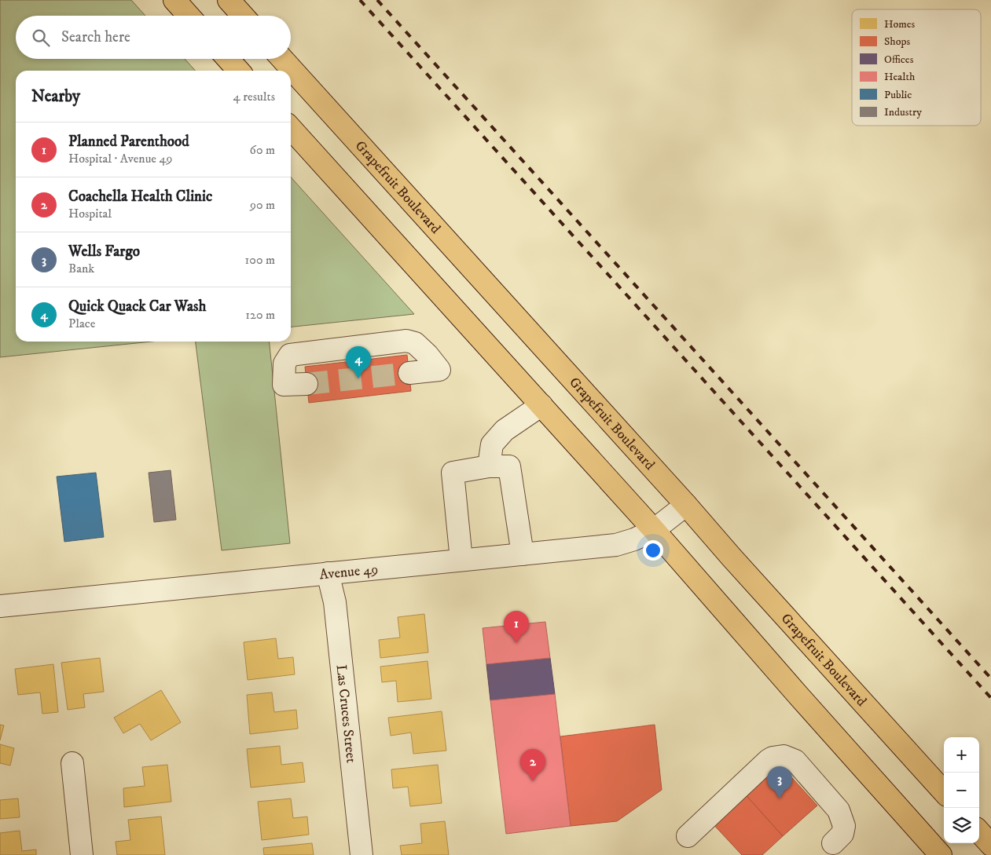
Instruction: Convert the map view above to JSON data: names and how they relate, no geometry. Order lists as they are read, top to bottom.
{
  "streets": {
    "main road": ["Grapefruit Boulevard"],
    "street": ["Avenue 49", "Las Cruces Street"]
  },
  "crossings": [
    ["Grapefruit Boulevard", "Avenue 49"],
    ["Avenue 49", "Las Cruces Street"]
  ],
  "legend": [
    "Homes",
    "Shops",
    "Offices",
    "Health",
    "Public",
    "Industry"
  ],
  "page": {
    "search": "Search here",
    "heading": ["Nearby", "4 results"],
    "list": [
      {
        "mark": "1",
        "name": "Planned Parenthood",
        "note": "Hospital · Avenue 49",
        "value": "60 m"
      },
      {
        "mark": "2",
        "name": "Coachella Health Clinic",
        "note": "Hospital",
        "value": "90 m"
      },
      {
        "mark": "3",
        "name": "Wells Fargo",
        "note": "Bank",
        "value": "100 m"
      },
      {
        "mark": "4",
        "name": "Quick Quack Car Wash",
        "note": "Place",
        "value": "120 m"
      }
    ],
    "pins": [
      "4",
      "1",
      "2",
      "3"
    ],
    "map_buttons": ["+", "−"]
  }
}
